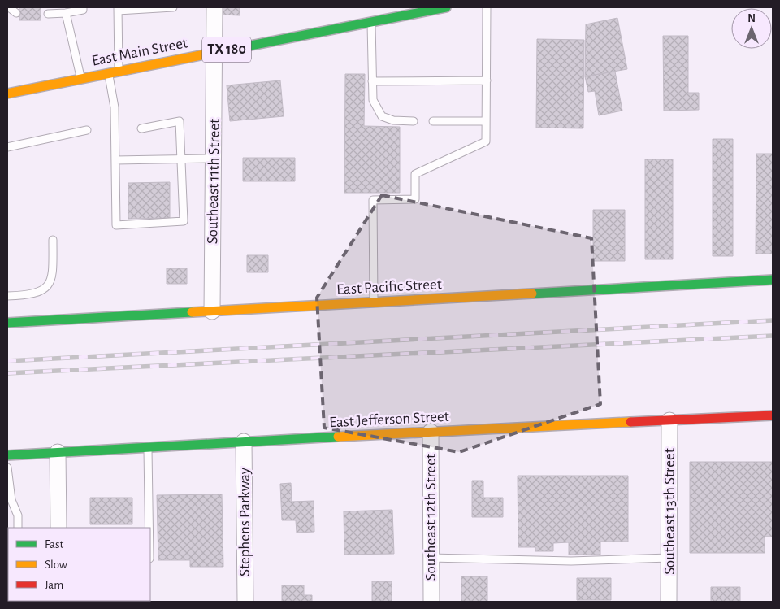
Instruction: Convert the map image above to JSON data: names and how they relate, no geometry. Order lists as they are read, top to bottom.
{
  "streets": {
    "main road": [
      "TX 180",
      "East Main Street",
      "East Pacific Street",
      "East Jefferson Street"
    ],
    "street": [
      "Southeast 11th Street",
      "Southeast 13th Street",
      "Southeast 12th Street",
      "Stephens Parkway"
    ]
  },
  "crossings": [
    ["East Main Street", "Southeast 11th Street"],
    ["Southeast 11th Street", "East Pacific Street"],
    ["East Jefferson Street", "Southeast 13th Street"],
    ["East Jefferson Street", "Southeast 12th Street"],
    ["East Jefferson Street", "Stephens Parkway"]
  ],
  "legend": ["Fast", "Slow", "Jam"],
  "north": "top"
}
